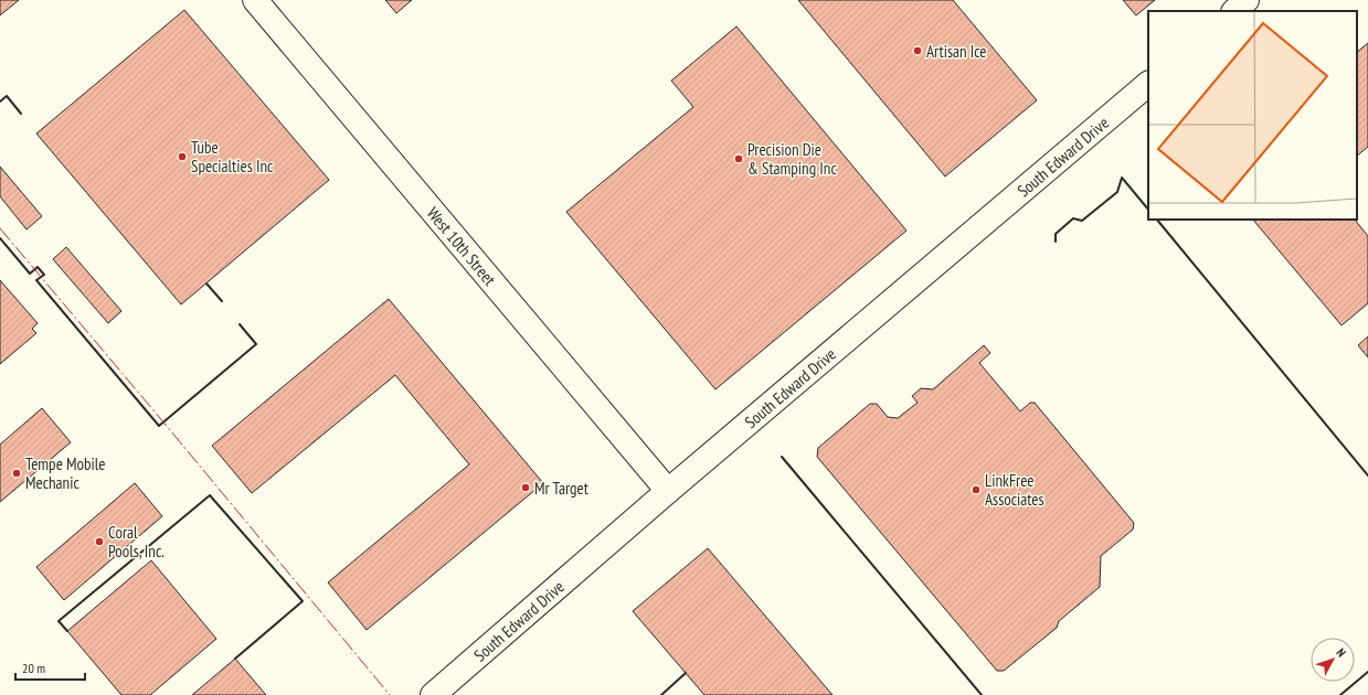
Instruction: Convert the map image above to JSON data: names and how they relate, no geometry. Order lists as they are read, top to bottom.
{
  "streets": {
    "street": ["South Edward Drive", "West 10th Street"]
  },
  "crossings": [
    ["South Edward Drive", "West 10th Street"]
  ],
  "places": [
    "Artisan Ice",
    "Tube Specialties Inc",
    "Precision Die & Stamping Inc",
    "Tempe Mobile Mechanic",
    "Mr Target",
    "LinkFree Associates",
    "Coral Pools, Inc."
  ],
  "scale_bar": "20 m",
  "north": "top right"
}
